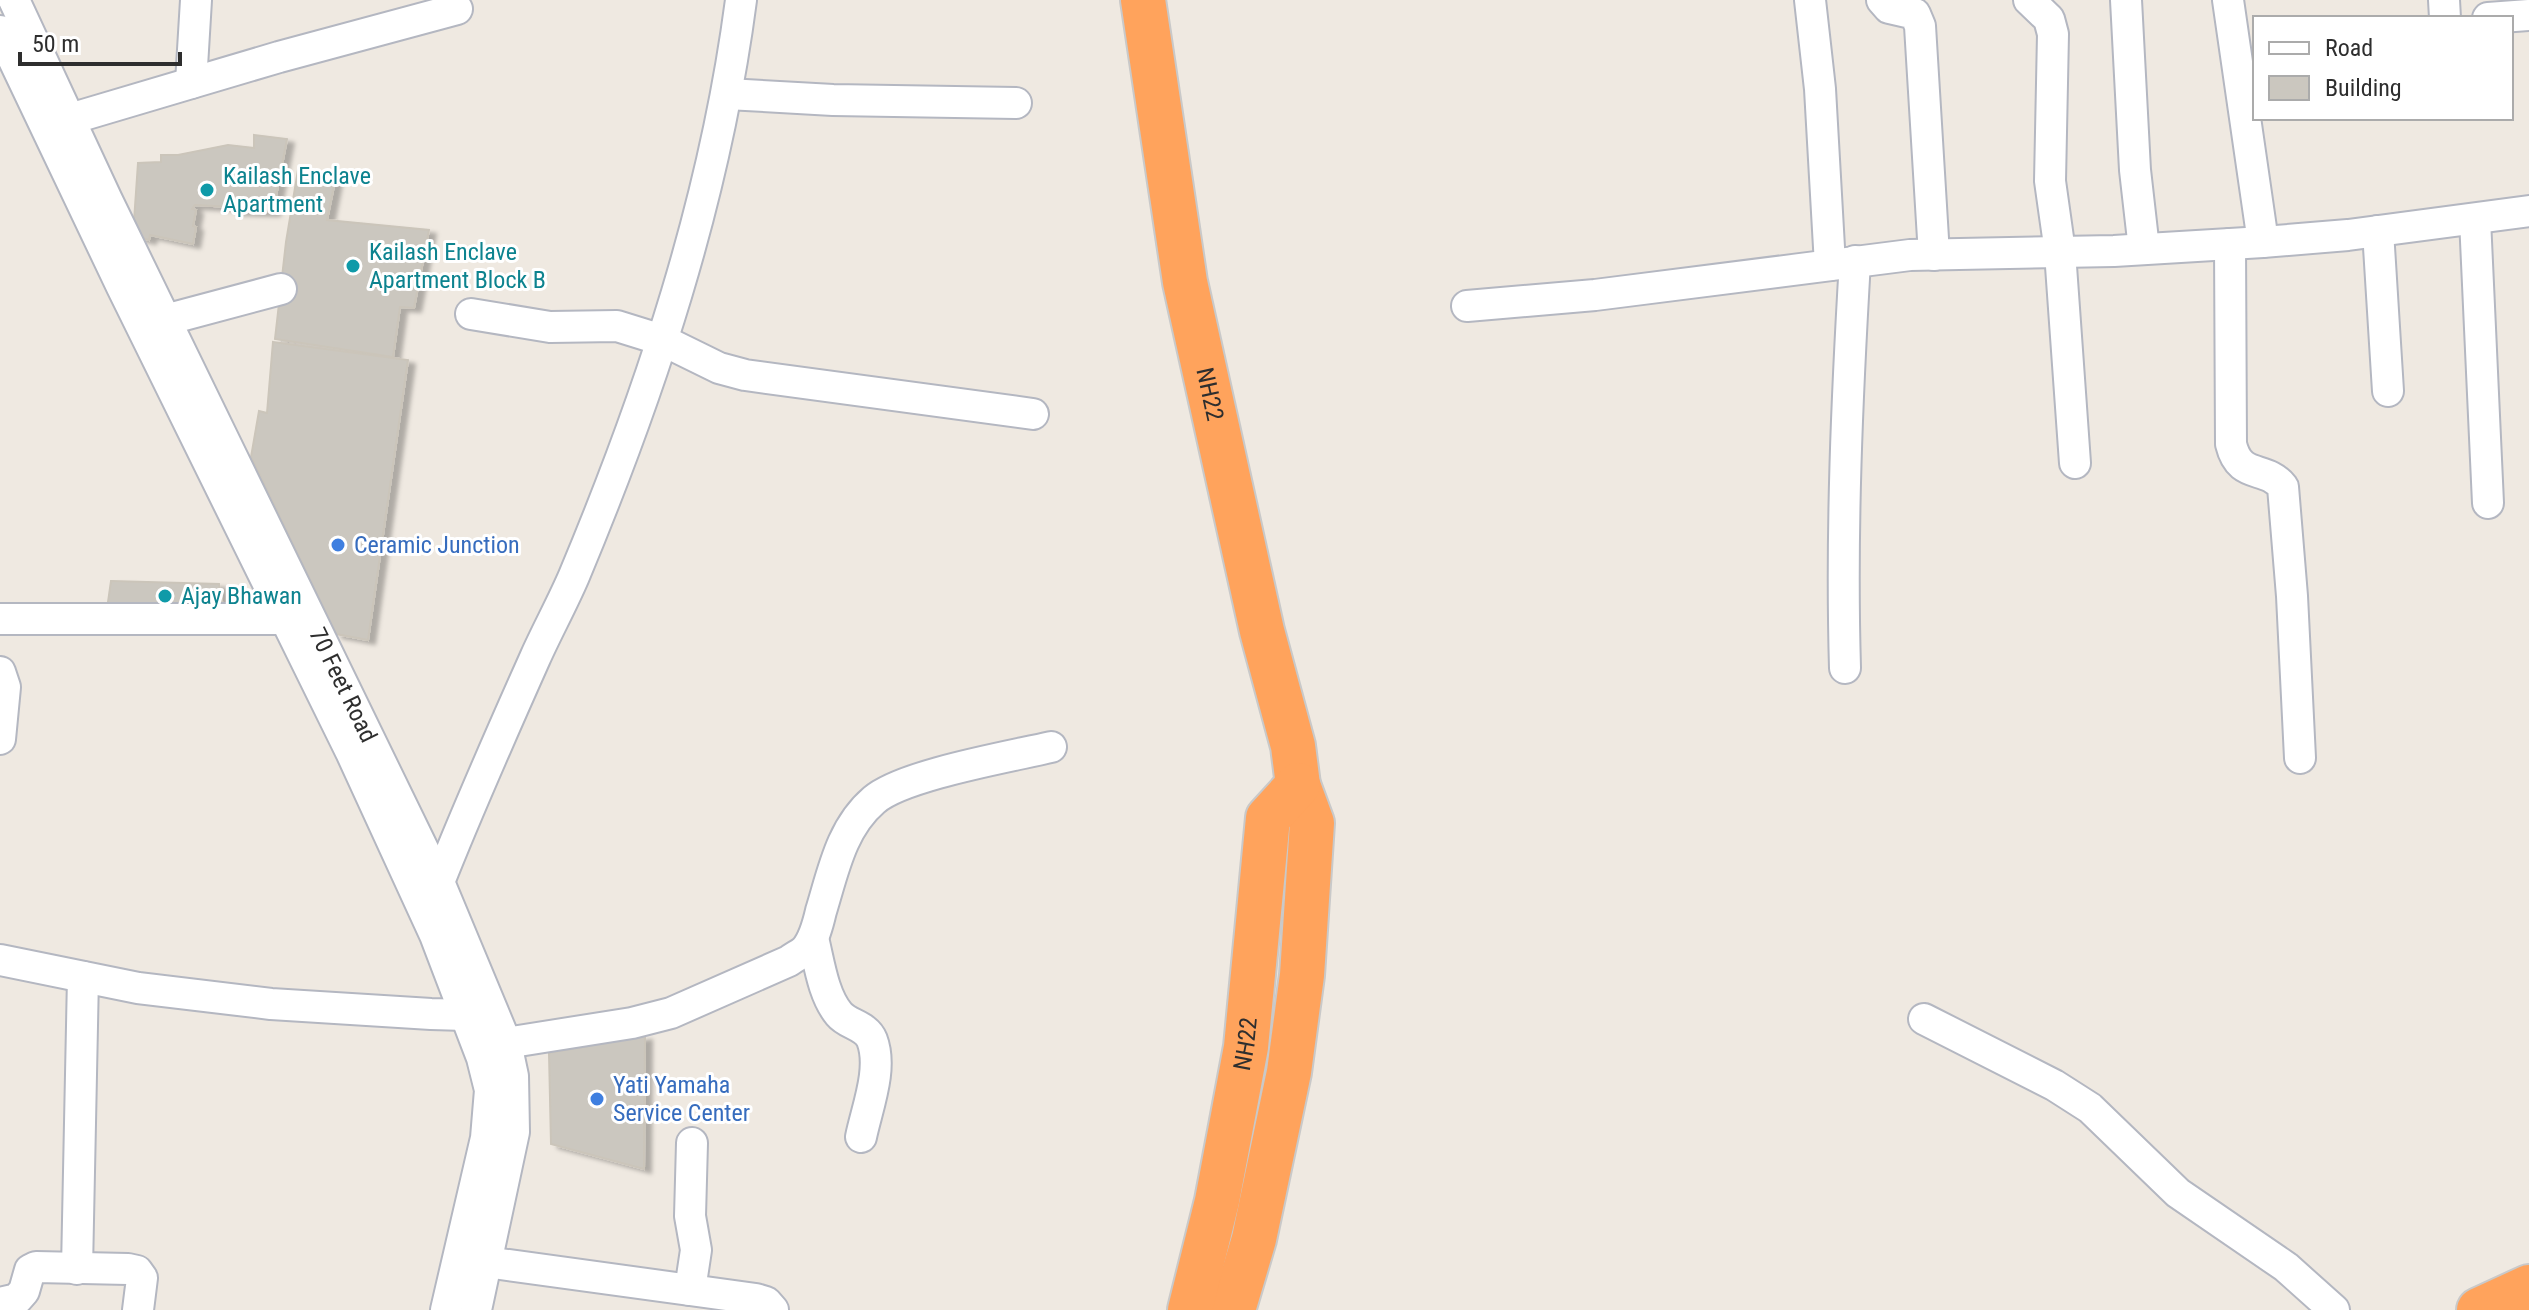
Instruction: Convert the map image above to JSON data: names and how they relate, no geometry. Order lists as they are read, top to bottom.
{
  "streets": {
    "highway": ["NH22"],
    "street": ["70 Feet Road"]
  },
  "places": [
    "Kailash Enclave Apartment",
    "Kailash Enclave Apartment Block B",
    "Ceramic Junction",
    "Ajay Bhawan",
    "Yati Yamaha Service Center"
  ],
  "legend": ["Road", "Building"],
  "scale_bar": "50 m"
}
